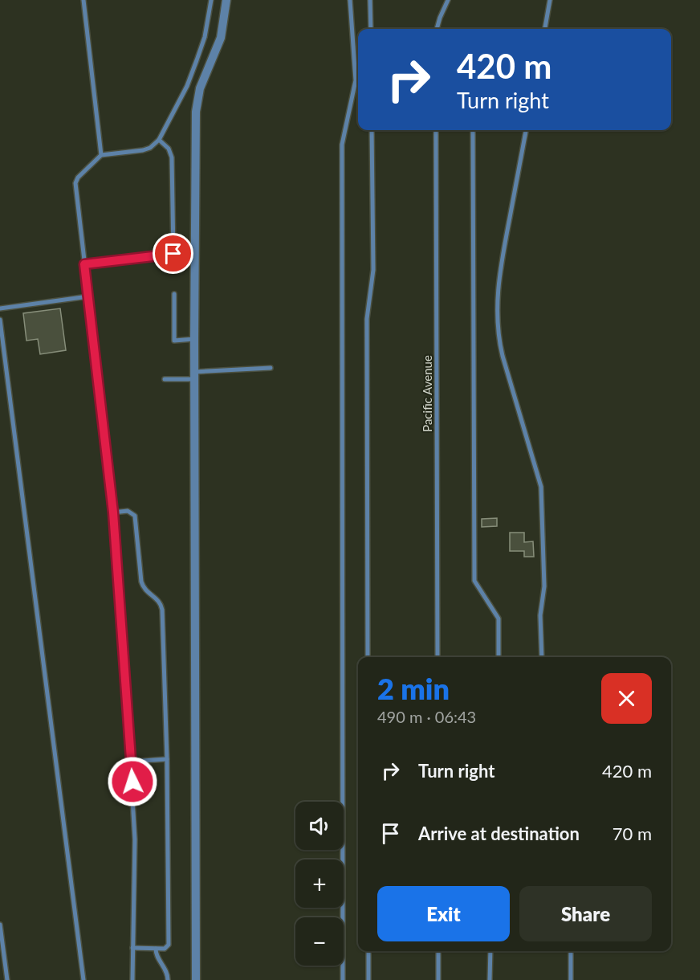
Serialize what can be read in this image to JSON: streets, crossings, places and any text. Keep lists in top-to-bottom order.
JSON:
{
  "streets": {
    "lane": ["Pacific Avenue"]
  },
  "page": {
    "turn": ["420 m", "Turn right"],
    "heading": ["2 min", "490 m · 06:43"],
    "list": [
      {
        "name": "Turn right",
        "value": "420 m"
      },
      {
        "name": "Arrive at destination",
        "value": "70 m"
      }
    ],
    "map_buttons": ["+", "−"],
    "buttons": ["Exit", "Share"]
  }
}
